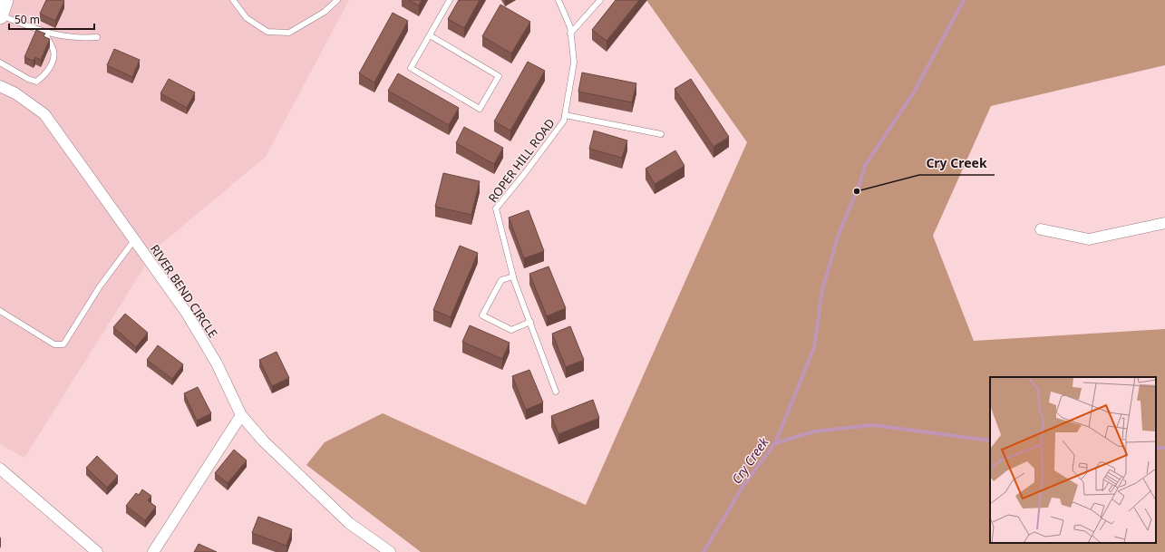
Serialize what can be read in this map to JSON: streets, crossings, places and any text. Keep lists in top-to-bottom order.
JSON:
{
  "streets": {
    "street": ["RIVER BEND CIRCLE"],
    "lane": ["ROPER HILL ROAD"]
  },
  "water": ["Cry Creek"],
  "places": ["Cry Creek"],
  "scale_bar": "50 m"
}
